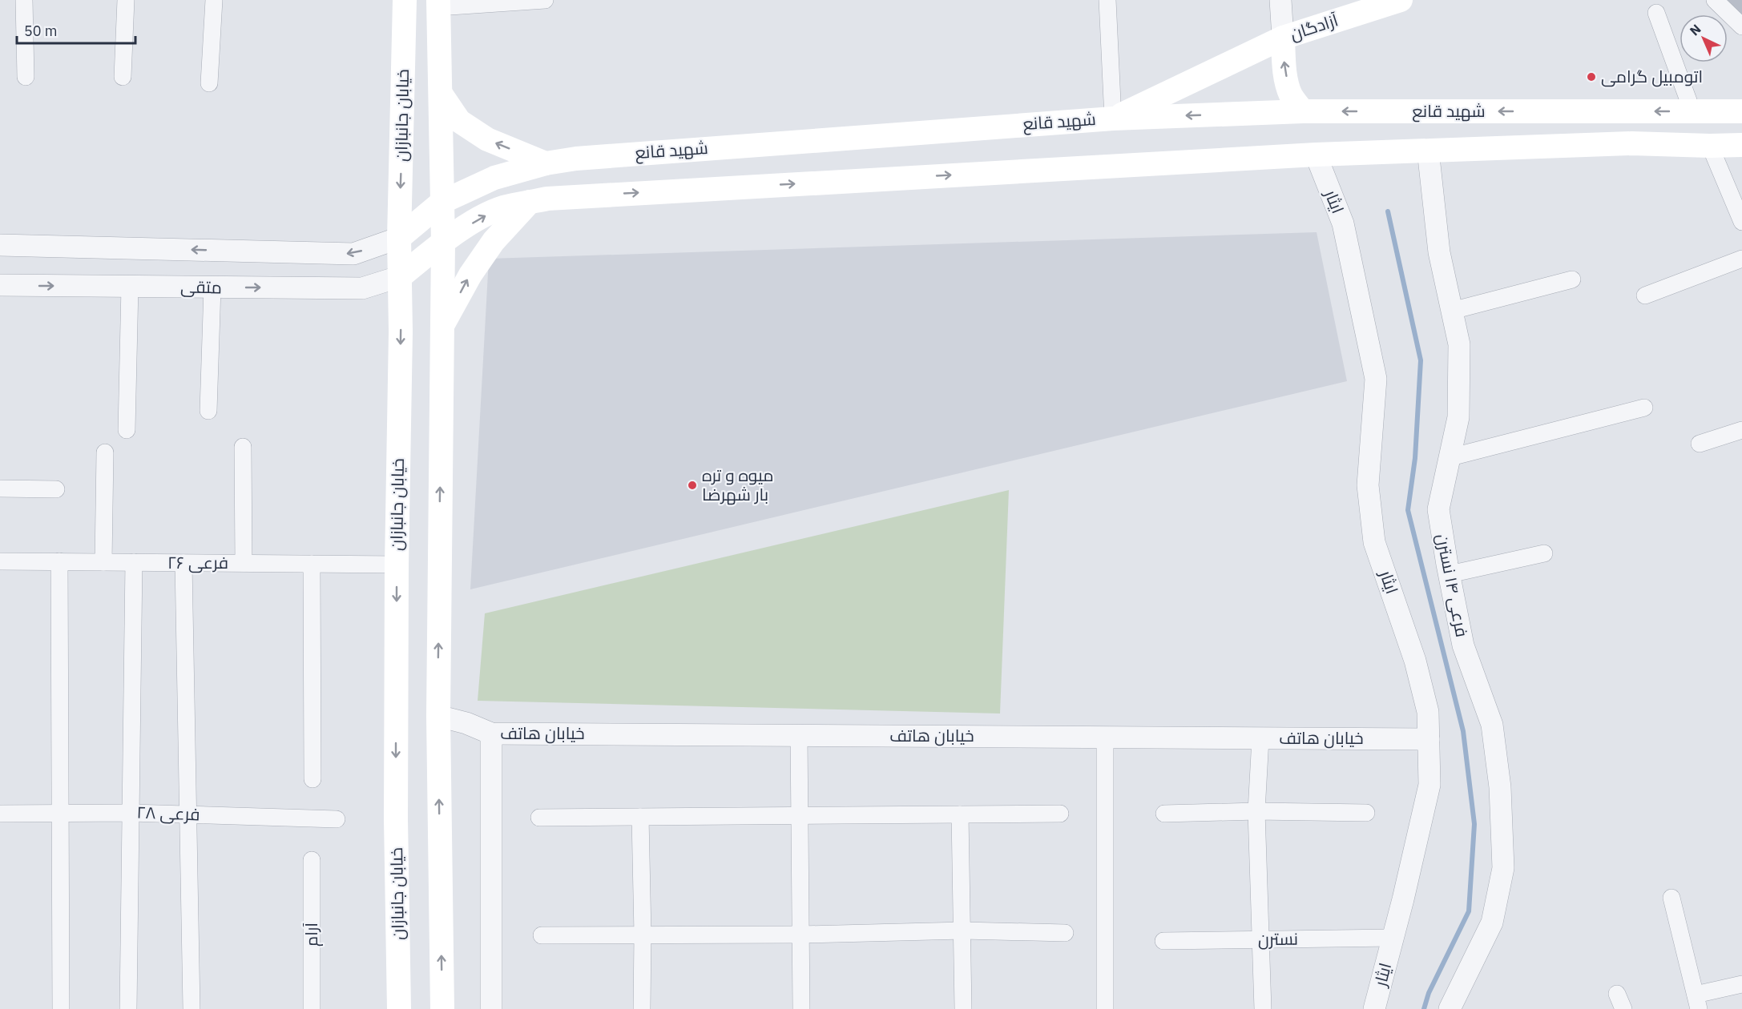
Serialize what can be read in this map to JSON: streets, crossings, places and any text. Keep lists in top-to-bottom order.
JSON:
{
  "streets": {
    "main road": ["آزادگان", "شهید قانع", "خیابان جانبازان"],
    "street": [
      "ایثار",
      "متقی",
      "فرعی ۲۶",
      "فرعی ۱۴ نسترن",
      "خیابان هاتف",
      "فرعی ۲۸",
      "آرام",
      "نسترن"
    ]
  },
  "crossings": [
    ["آزادگان", "شهید قانع"],
    ["شهید قانع", "خیابان جانبازان"],
    ["خیابان جانبازان", "متقی"],
    ["خیابان جانبازان", "فرعی ۲۶"],
    ["ایثار", "خیابان هاتف"],
    ["ایثار", "نسترن"]
  ],
  "places": ["اتومبیل گرامی", "میوه و تره بار شهرضا"],
  "scale_bar": "50 m",
  "north": "top left"
}
